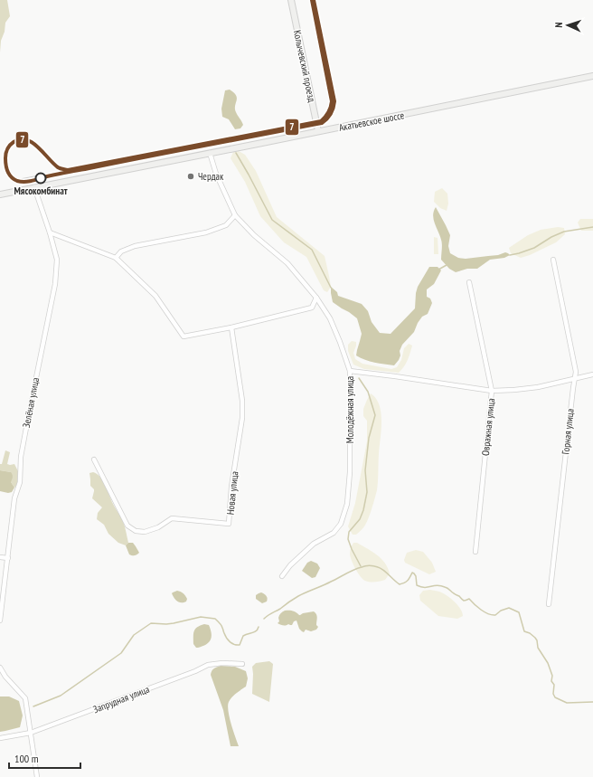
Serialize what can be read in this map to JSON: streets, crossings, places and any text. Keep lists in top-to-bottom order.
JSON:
{
  "streets": {
    "main road": ["Колычевский проезд", "Акатьевское шоссе"],
    "street": [
      "Зелёная улица",
      "Молодёжная улица",
      "Овражная улица",
      "Горная улица",
      "Новая улица",
      "Запрудная улица"
    ]
  },
  "crossings": [
    ["Колычевский проезд", "Акатьевское шоссе"],
    ["Акатьевское шоссе", "Зелёная улица"],
    ["Акатьевское шоссе", "Молодёжная улица"]
  ],
  "places": ["Чердак", "Мясокомбинат"],
  "lines": ["transit line 7"],
  "scale_bar": "100 m",
  "north": "left"
}
